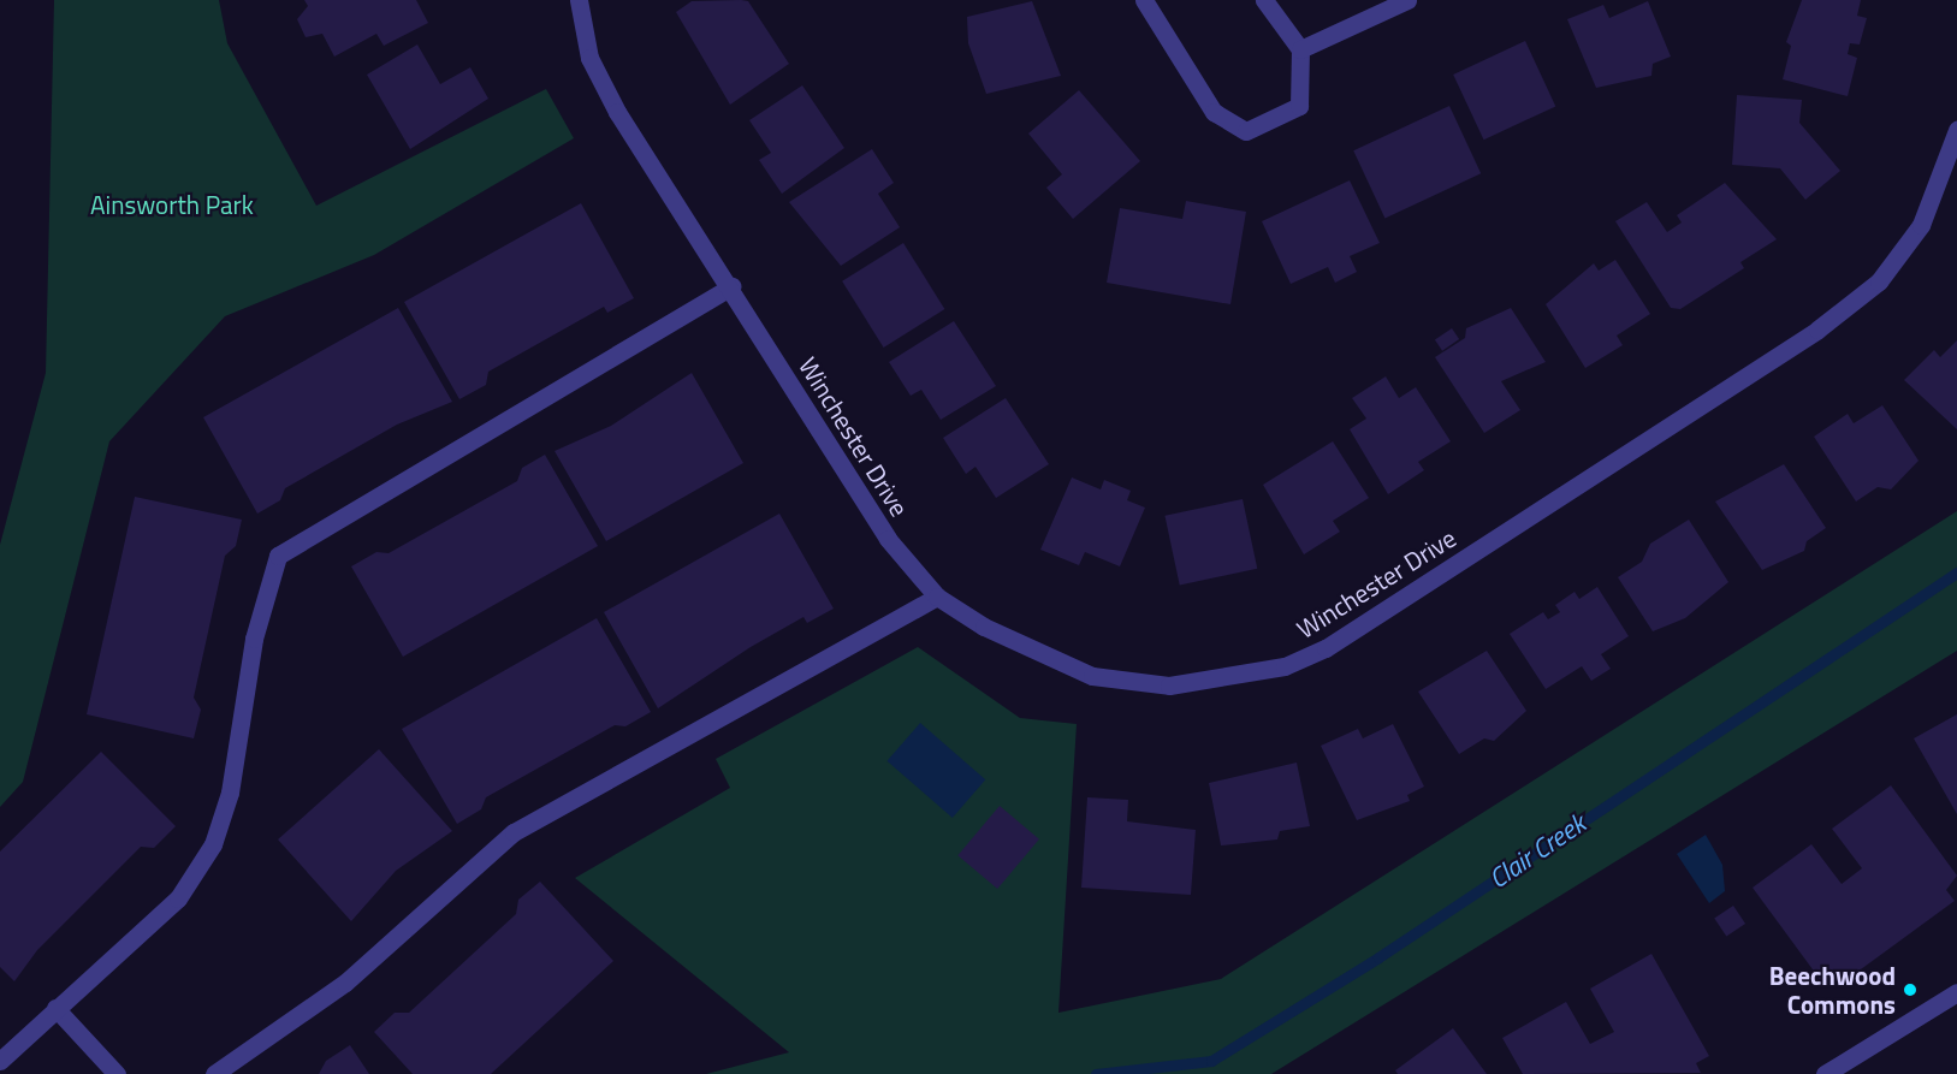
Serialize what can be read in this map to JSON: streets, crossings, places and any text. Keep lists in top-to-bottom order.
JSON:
{
  "streets": {
    "street": ["Winchester Drive"]
  },
  "water": ["Clair Creek"],
  "parks": ["Ainsworth Park"],
  "places": ["Beechwood Commons"]
}
